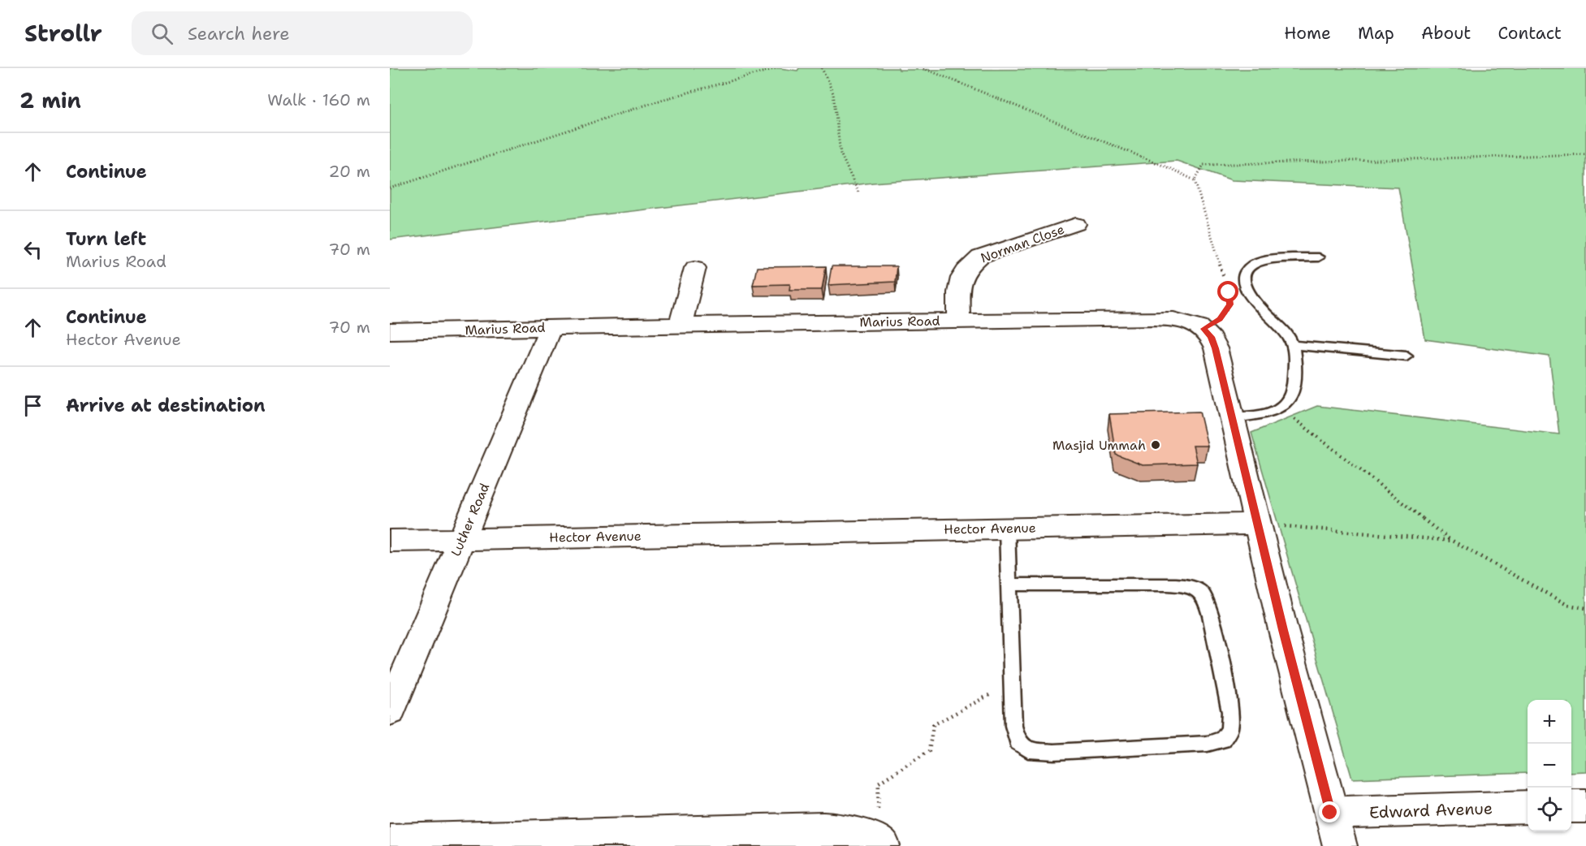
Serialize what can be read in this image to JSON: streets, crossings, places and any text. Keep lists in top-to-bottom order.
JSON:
{
  "streets": {
    "street": [
      "Norman Close",
      "Marius Road",
      "Luther Road",
      "Hector Avenue",
      "Edward Avenue"
    ]
  },
  "crossings": [
    ["Norman Close", "Marius Road"],
    ["Marius Road", "Luther Road"],
    ["Luther Road", "Hector Avenue"]
  ],
  "places": ["Masjid Ummah"],
  "page": {
    "header": "Strollr",
    "search": "Search here",
    "nav": [
      "Home",
      "Map",
      "About",
      "Contact"
    ],
    "heading": ["2 min", "Walk · 160 m"],
    "list": [
      ["Continue", "20 m"],
      ["Turn left", "Marius Road", "70 m"],
      ["Continue", "Hector Avenue", "70 m"],
      "Arrive at destination"
    ],
    "map_buttons": ["+", "−"]
  }
}
